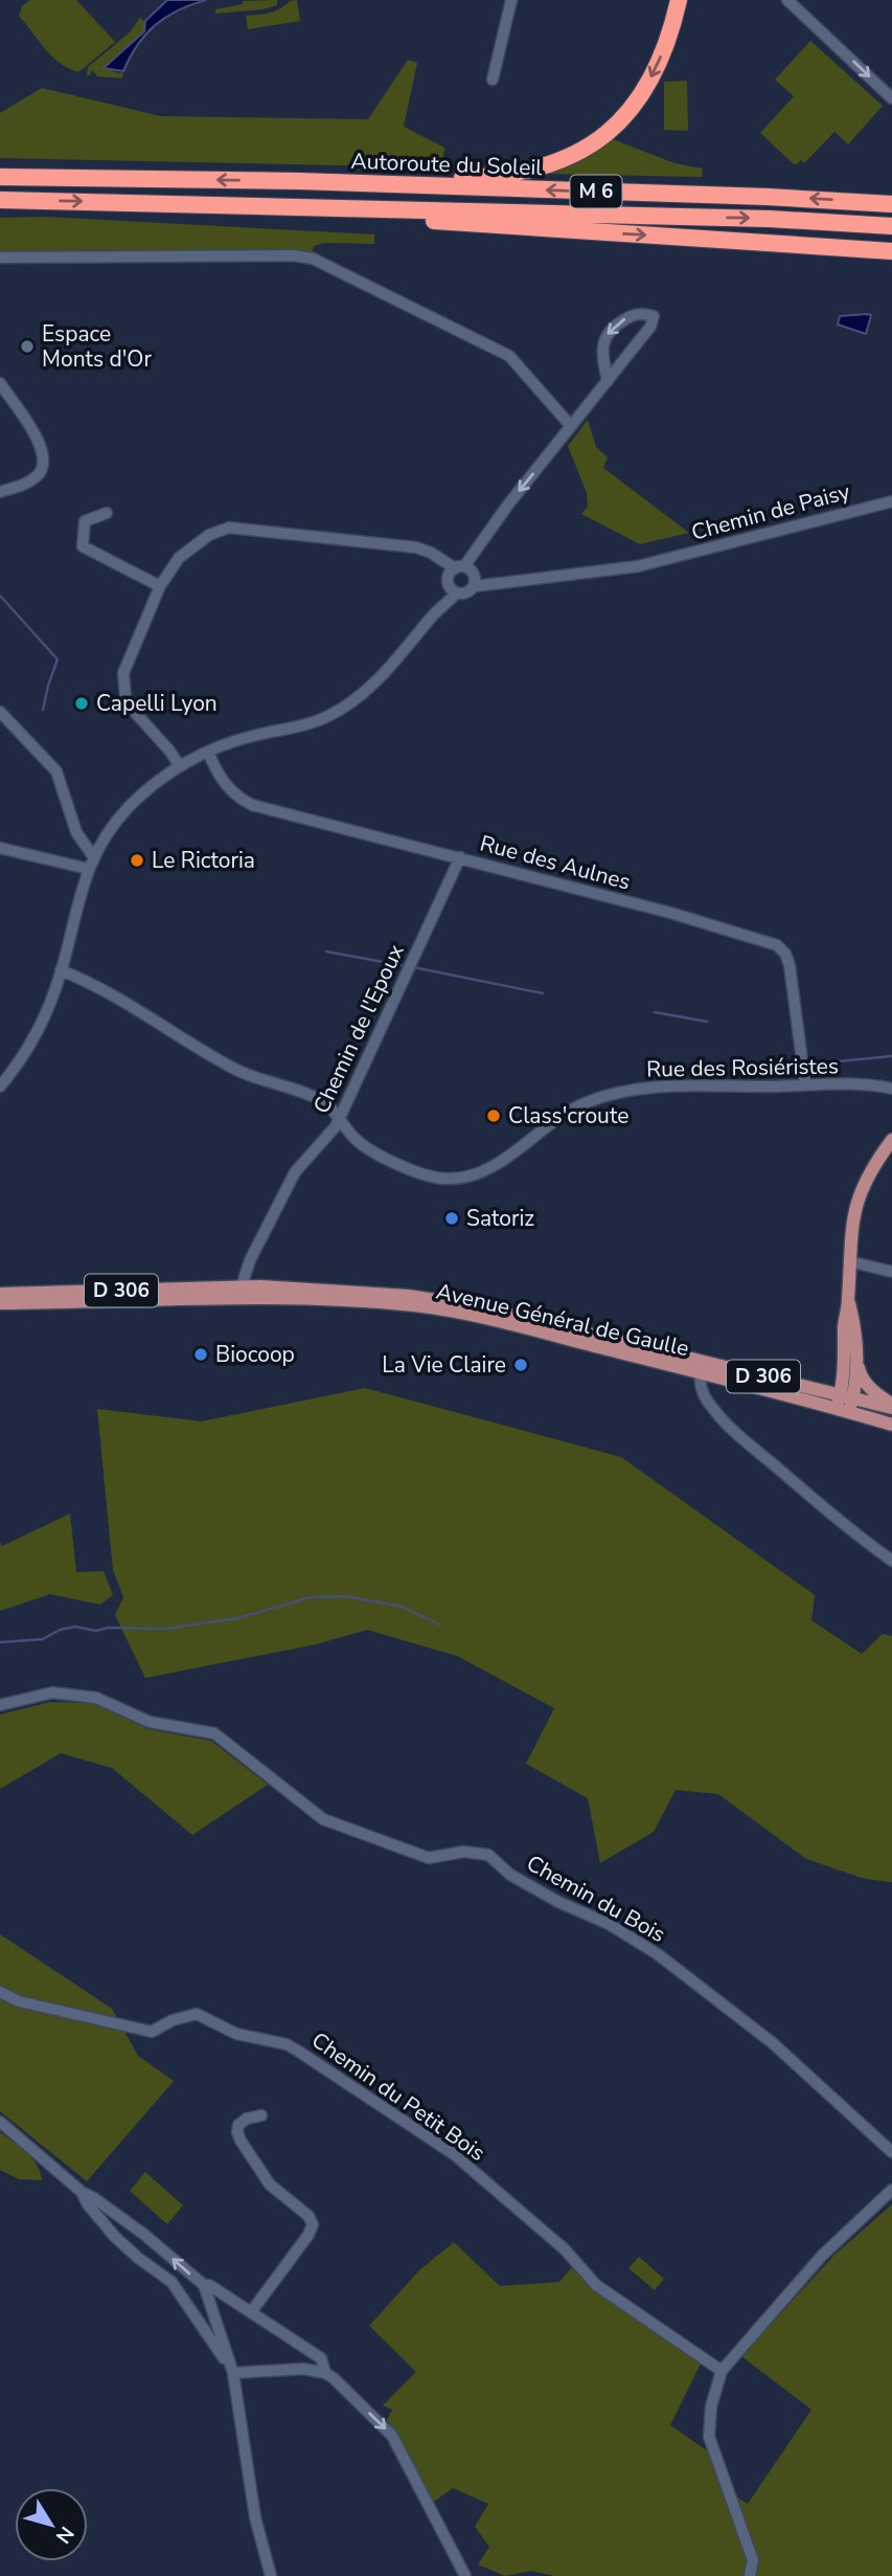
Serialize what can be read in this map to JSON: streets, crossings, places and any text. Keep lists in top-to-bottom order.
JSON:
{
  "streets": {
    "highway": ["Autoroute du Soleil", "M 6"],
    "main road": ["D 306", "Avenue Général de Gaulle"],
    "street": [
      "Chemin de Paisy",
      "Rue des Aulnes",
      "Chemin de l'Epoux",
      "Rue des Rosiéristes",
      "Chemin du Bois",
      "Chemin du Petit Bois"
    ]
  },
  "crossings": [
    ["Rue des Aulnes", "Chemin de l'Epoux"],
    ["Rue des Aulnes", "Rue des Rosiéristes"],
    ["Chemin de l'Epoux", "Rue des Rosiéristes"],
    ["Chemin de l'Epoux", "Avenue Général de Gaulle"],
    ["D 306", "Avenue Général de Gaulle"]
  ],
  "places": [
    "Espace Monts d'Or",
    "Capelli Lyon",
    "Le Rictoria",
    "Class'croute",
    "Satoriz",
    "Biocoop",
    "La Vie Claire"
  ],
  "north": "bottom right"
}
